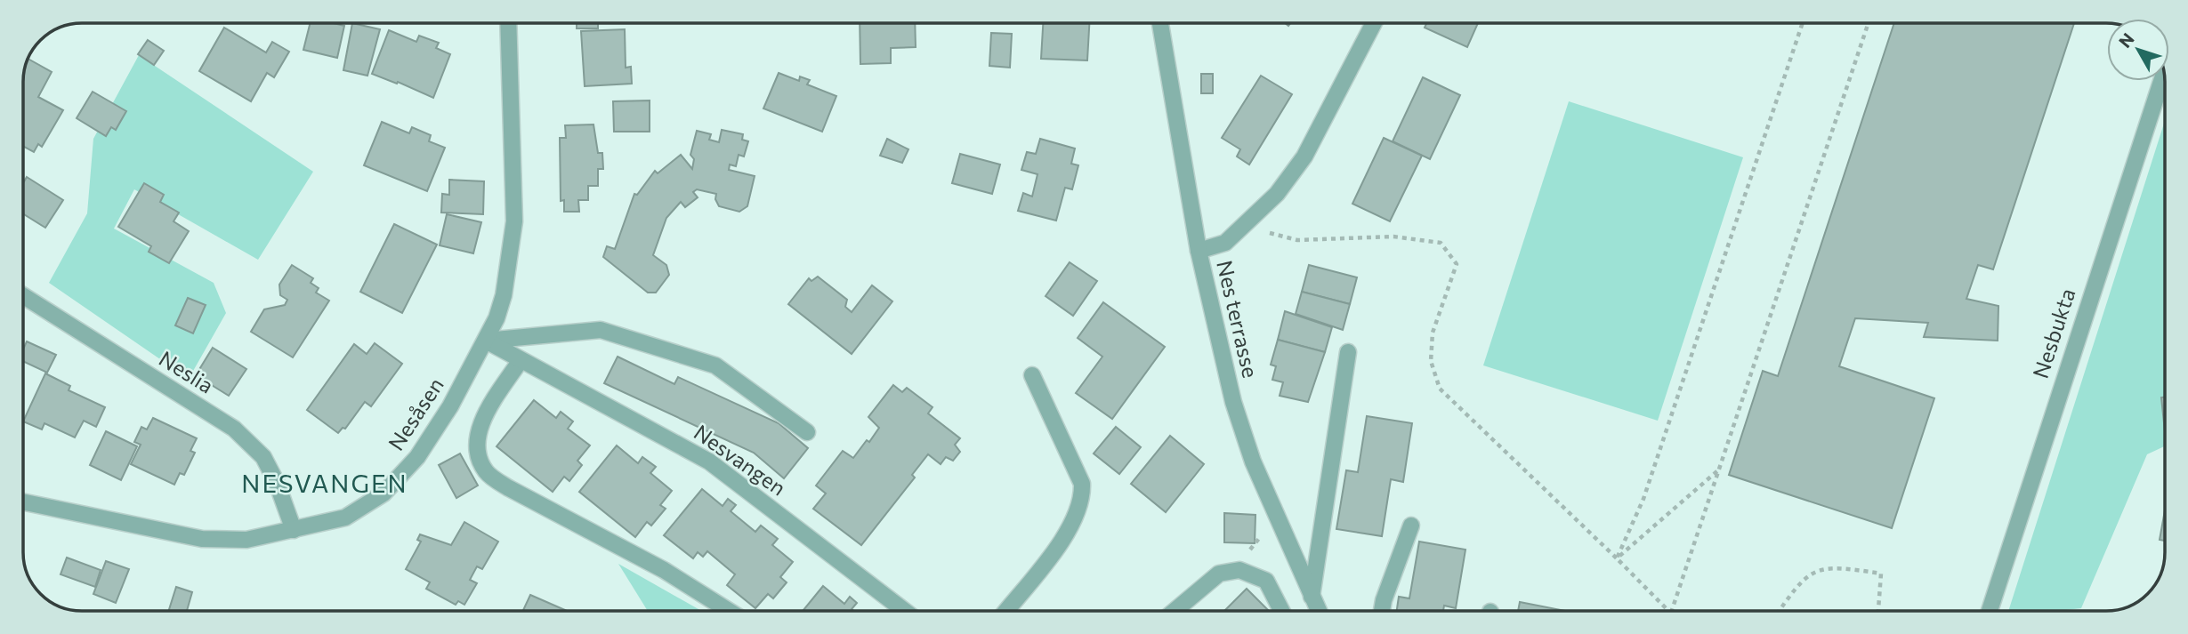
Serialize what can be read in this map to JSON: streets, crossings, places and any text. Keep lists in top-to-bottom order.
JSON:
{
  "streets": {
    "street": [
      "Nes terrasse",
      "Nesbukta",
      "Neslia",
      "Nesåsen",
      "Nesvangen"
    ]
  },
  "crossings": [
    ["Neslia", "Nesåsen"],
    ["Nesåsen", "Nesvangen"]
  ],
  "districts": ["NESVANGEN"],
  "north": "top left"
}
